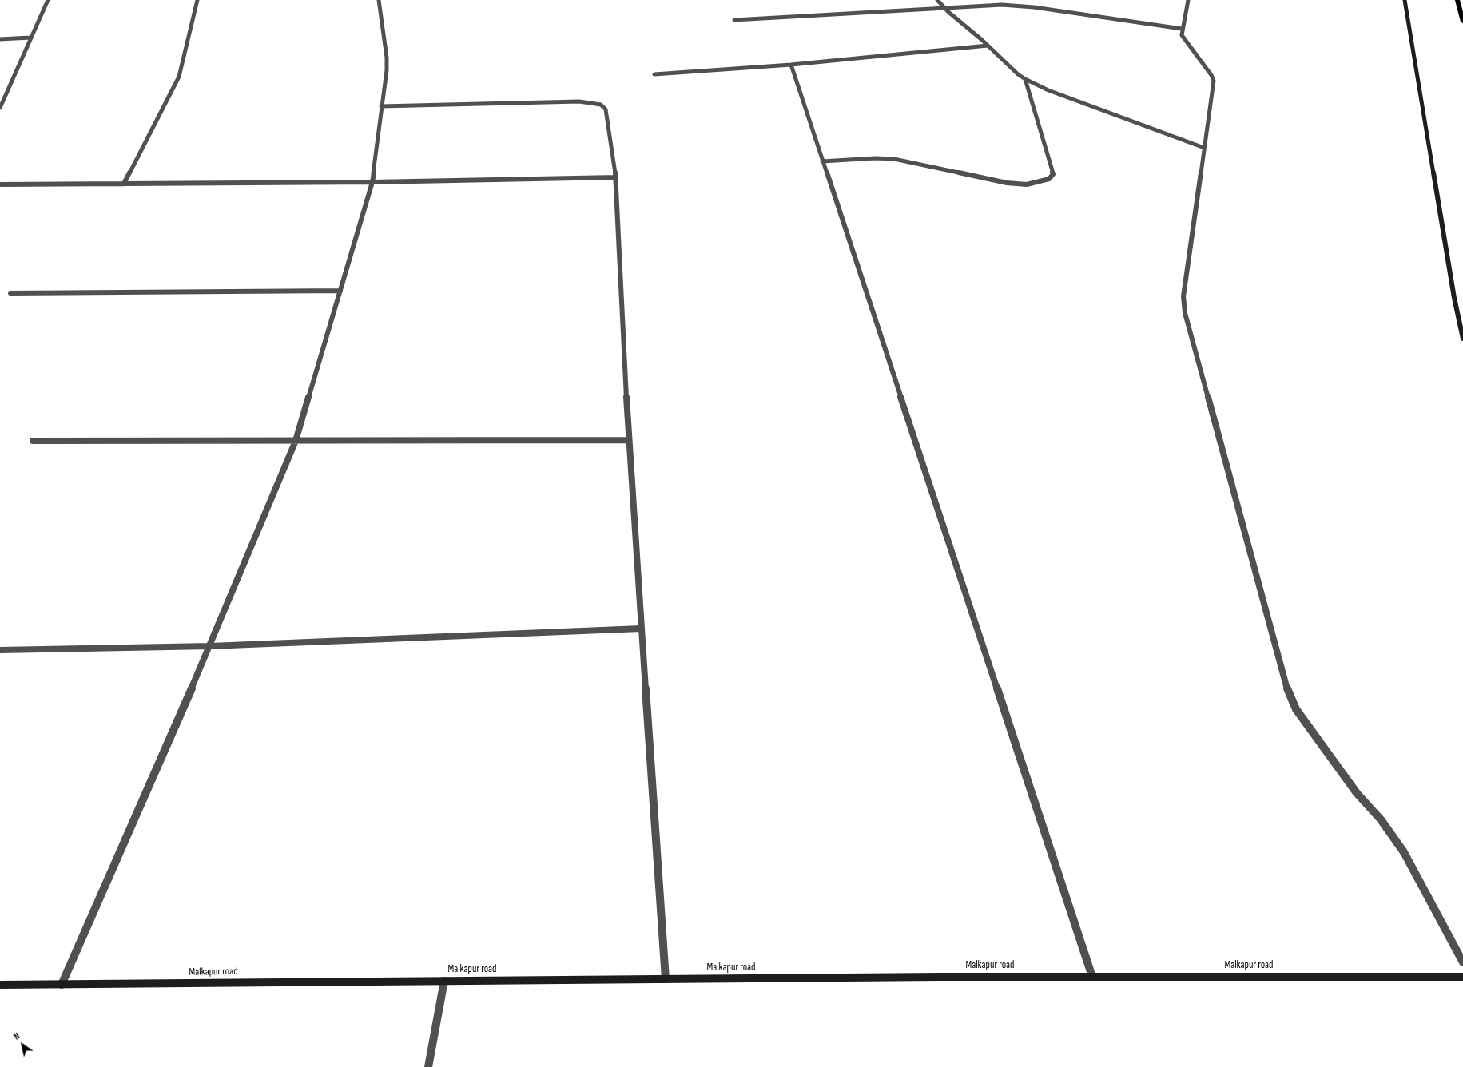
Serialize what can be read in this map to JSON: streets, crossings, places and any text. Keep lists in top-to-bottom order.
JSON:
{
  "streets": {
    "street": ["Malkapur road"]
  },
  "north": "top left"
}
